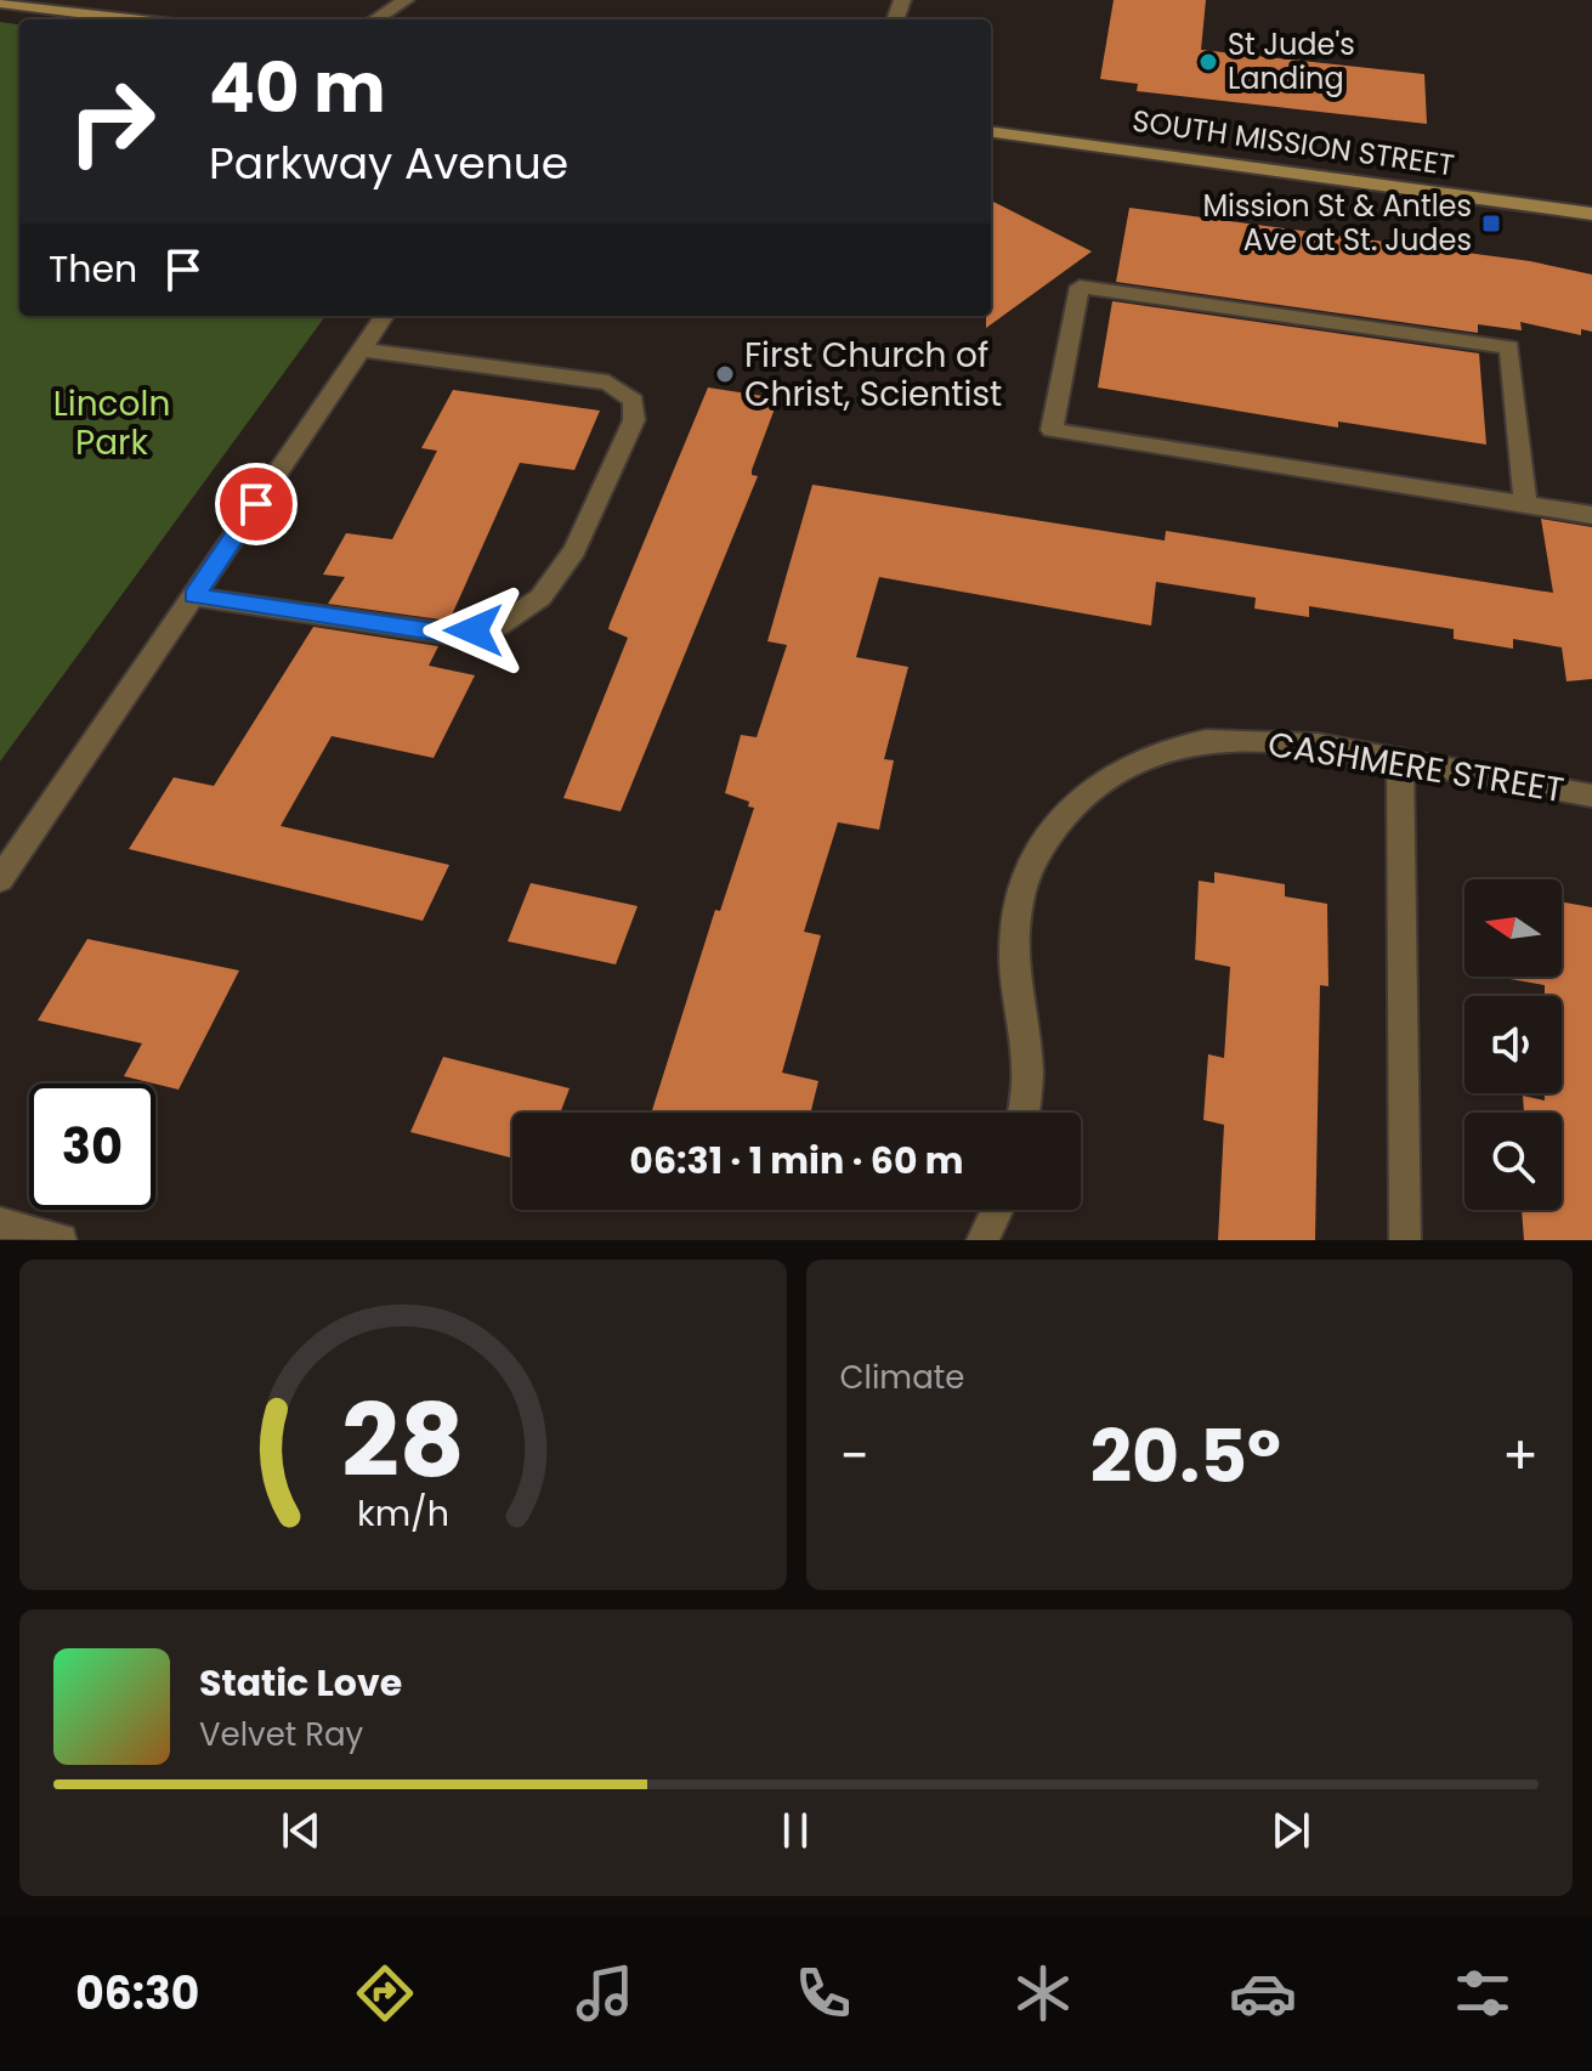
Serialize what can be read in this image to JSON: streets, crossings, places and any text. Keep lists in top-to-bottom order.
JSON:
{
  "streets": {
    "main road": ["SOUTH MISSION STREET"],
    "street": ["CASHMERE STREET"]
  },
  "parks": ["Lincoln Park"],
  "places": {
    "other": ["St Jude's Landing", "First Church of Christ, Scientist"],
    "transit": ["Mission St & Antles Ave at St. Judes"]
  },
  "north": "left",
  "page": {
    "turn": ["40 m", "Parkway Avenue"],
    "then": "Then",
    "limit": "30",
    "trip": "06:31 · 1 min · 60 m",
    "tile": "Climate",
    "heat": ["−", "20.5°", "+"],
    "song": ["Static Love", "Velvet Ray"],
    "tabs": "06:30",
    "gauge": ["28", "km/h"]
  }
}
